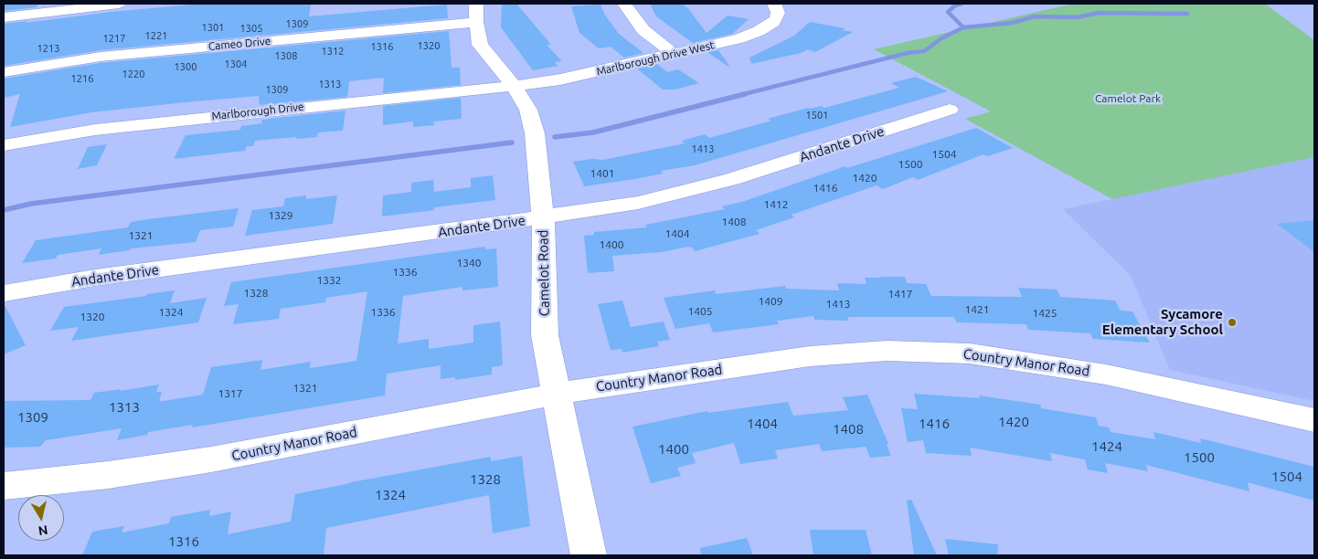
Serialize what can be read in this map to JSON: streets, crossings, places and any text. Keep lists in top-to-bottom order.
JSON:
{
  "streets": {
    "street": [
      "Cameo Drive",
      "Marlborough Drive West",
      "Marlborough Drive",
      "Andante Drive",
      "Camelot Road",
      "Country Manor Road"
    ]
  },
  "crossings": [
    ["Cameo Drive", "Camelot Road"],
    ["Marlborough Drive West", "Marlborough Drive"],
    ["Marlborough Drive West", "Camelot Road"],
    ["Marlborough Drive", "Camelot Road"],
    ["Andante Drive", "Camelot Road"],
    ["Camelot Road", "Country Manor Road"]
  ],
  "parks": ["Camelot Park"],
  "places": ["Sycamore Elementary School"],
  "house_numbers": [
    "1309",
    "1301",
    "1305",
    "1221",
    "1217",
    "1320",
    "1316",
    "1213",
    "1312",
    "1308",
    "1304",
    "1300",
    "1220",
    "1216",
    "1313",
    "1309",
    "1501",
    "1413",
    "1504",
    "1500",
    "1401",
    "1420",
    "1416",
    "1412",
    "1329",
    "1408",
    "1404",
    "1321",
    "1400",
    "1340",
    "1336",
    "1332",
    "1328",
    "1417",
    "1409",
    "1413",
    "1421",
    "1405",
    "1324",
    "1336",
    "1425",
    "1320",
    "1321",
    "1317",
    "1313",
    "1309",
    "1420",
    "1404",
    "1416",
    "1408",
    "1424",
    "1400",
    "1500",
    "1504",
    "1328",
    "1324",
    "1316"
  ],
  "north": "bottom"
}
